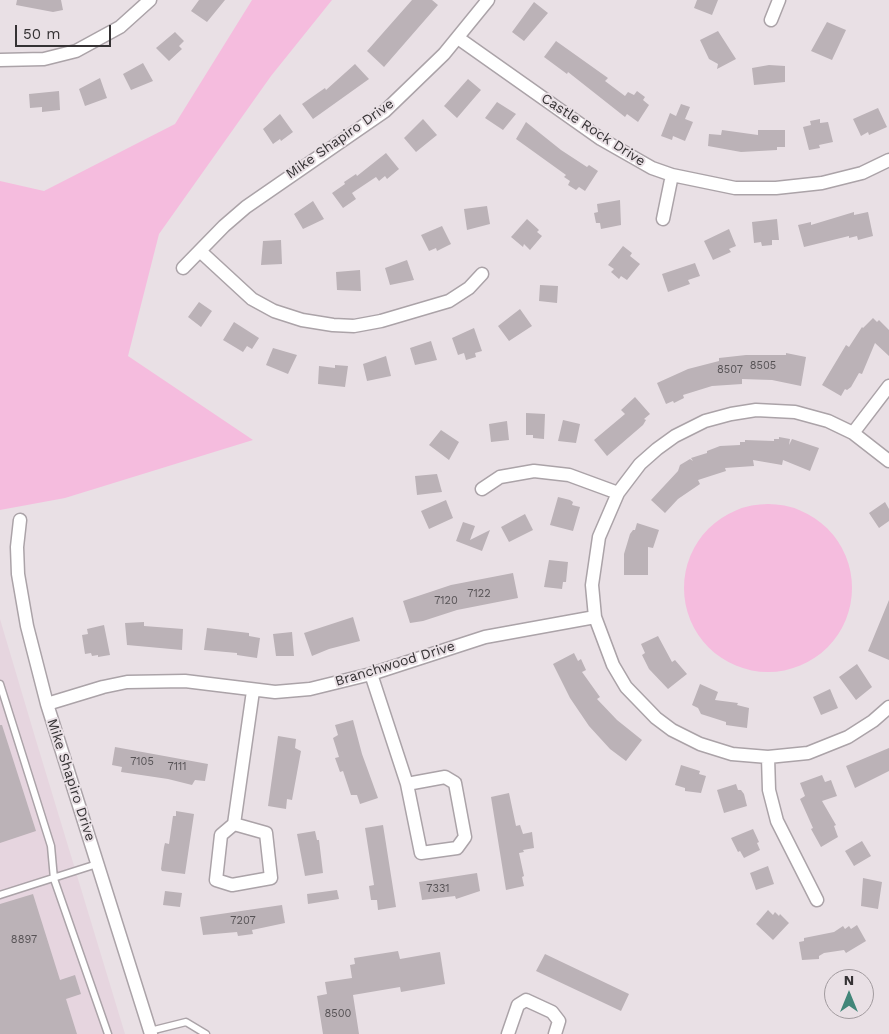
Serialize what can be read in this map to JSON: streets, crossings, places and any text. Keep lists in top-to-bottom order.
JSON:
{
  "streets": {
    "street": ["Castle Rock Drive", "Mike Shapiro Drive", "Branchwood Drive"]
  },
  "crossings": [
    ["Castle Rock Drive", "Mike Shapiro Drive"],
    ["Mike Shapiro Drive", "Branchwood Drive"]
  ],
  "house_numbers": [
    "8505",
    "8507",
    "7122",
    "7120",
    "7105",
    "7111",
    "7331",
    "7207",
    "8897",
    "8500"
  ],
  "scale_bar": "50 m",
  "north": "top"
}
